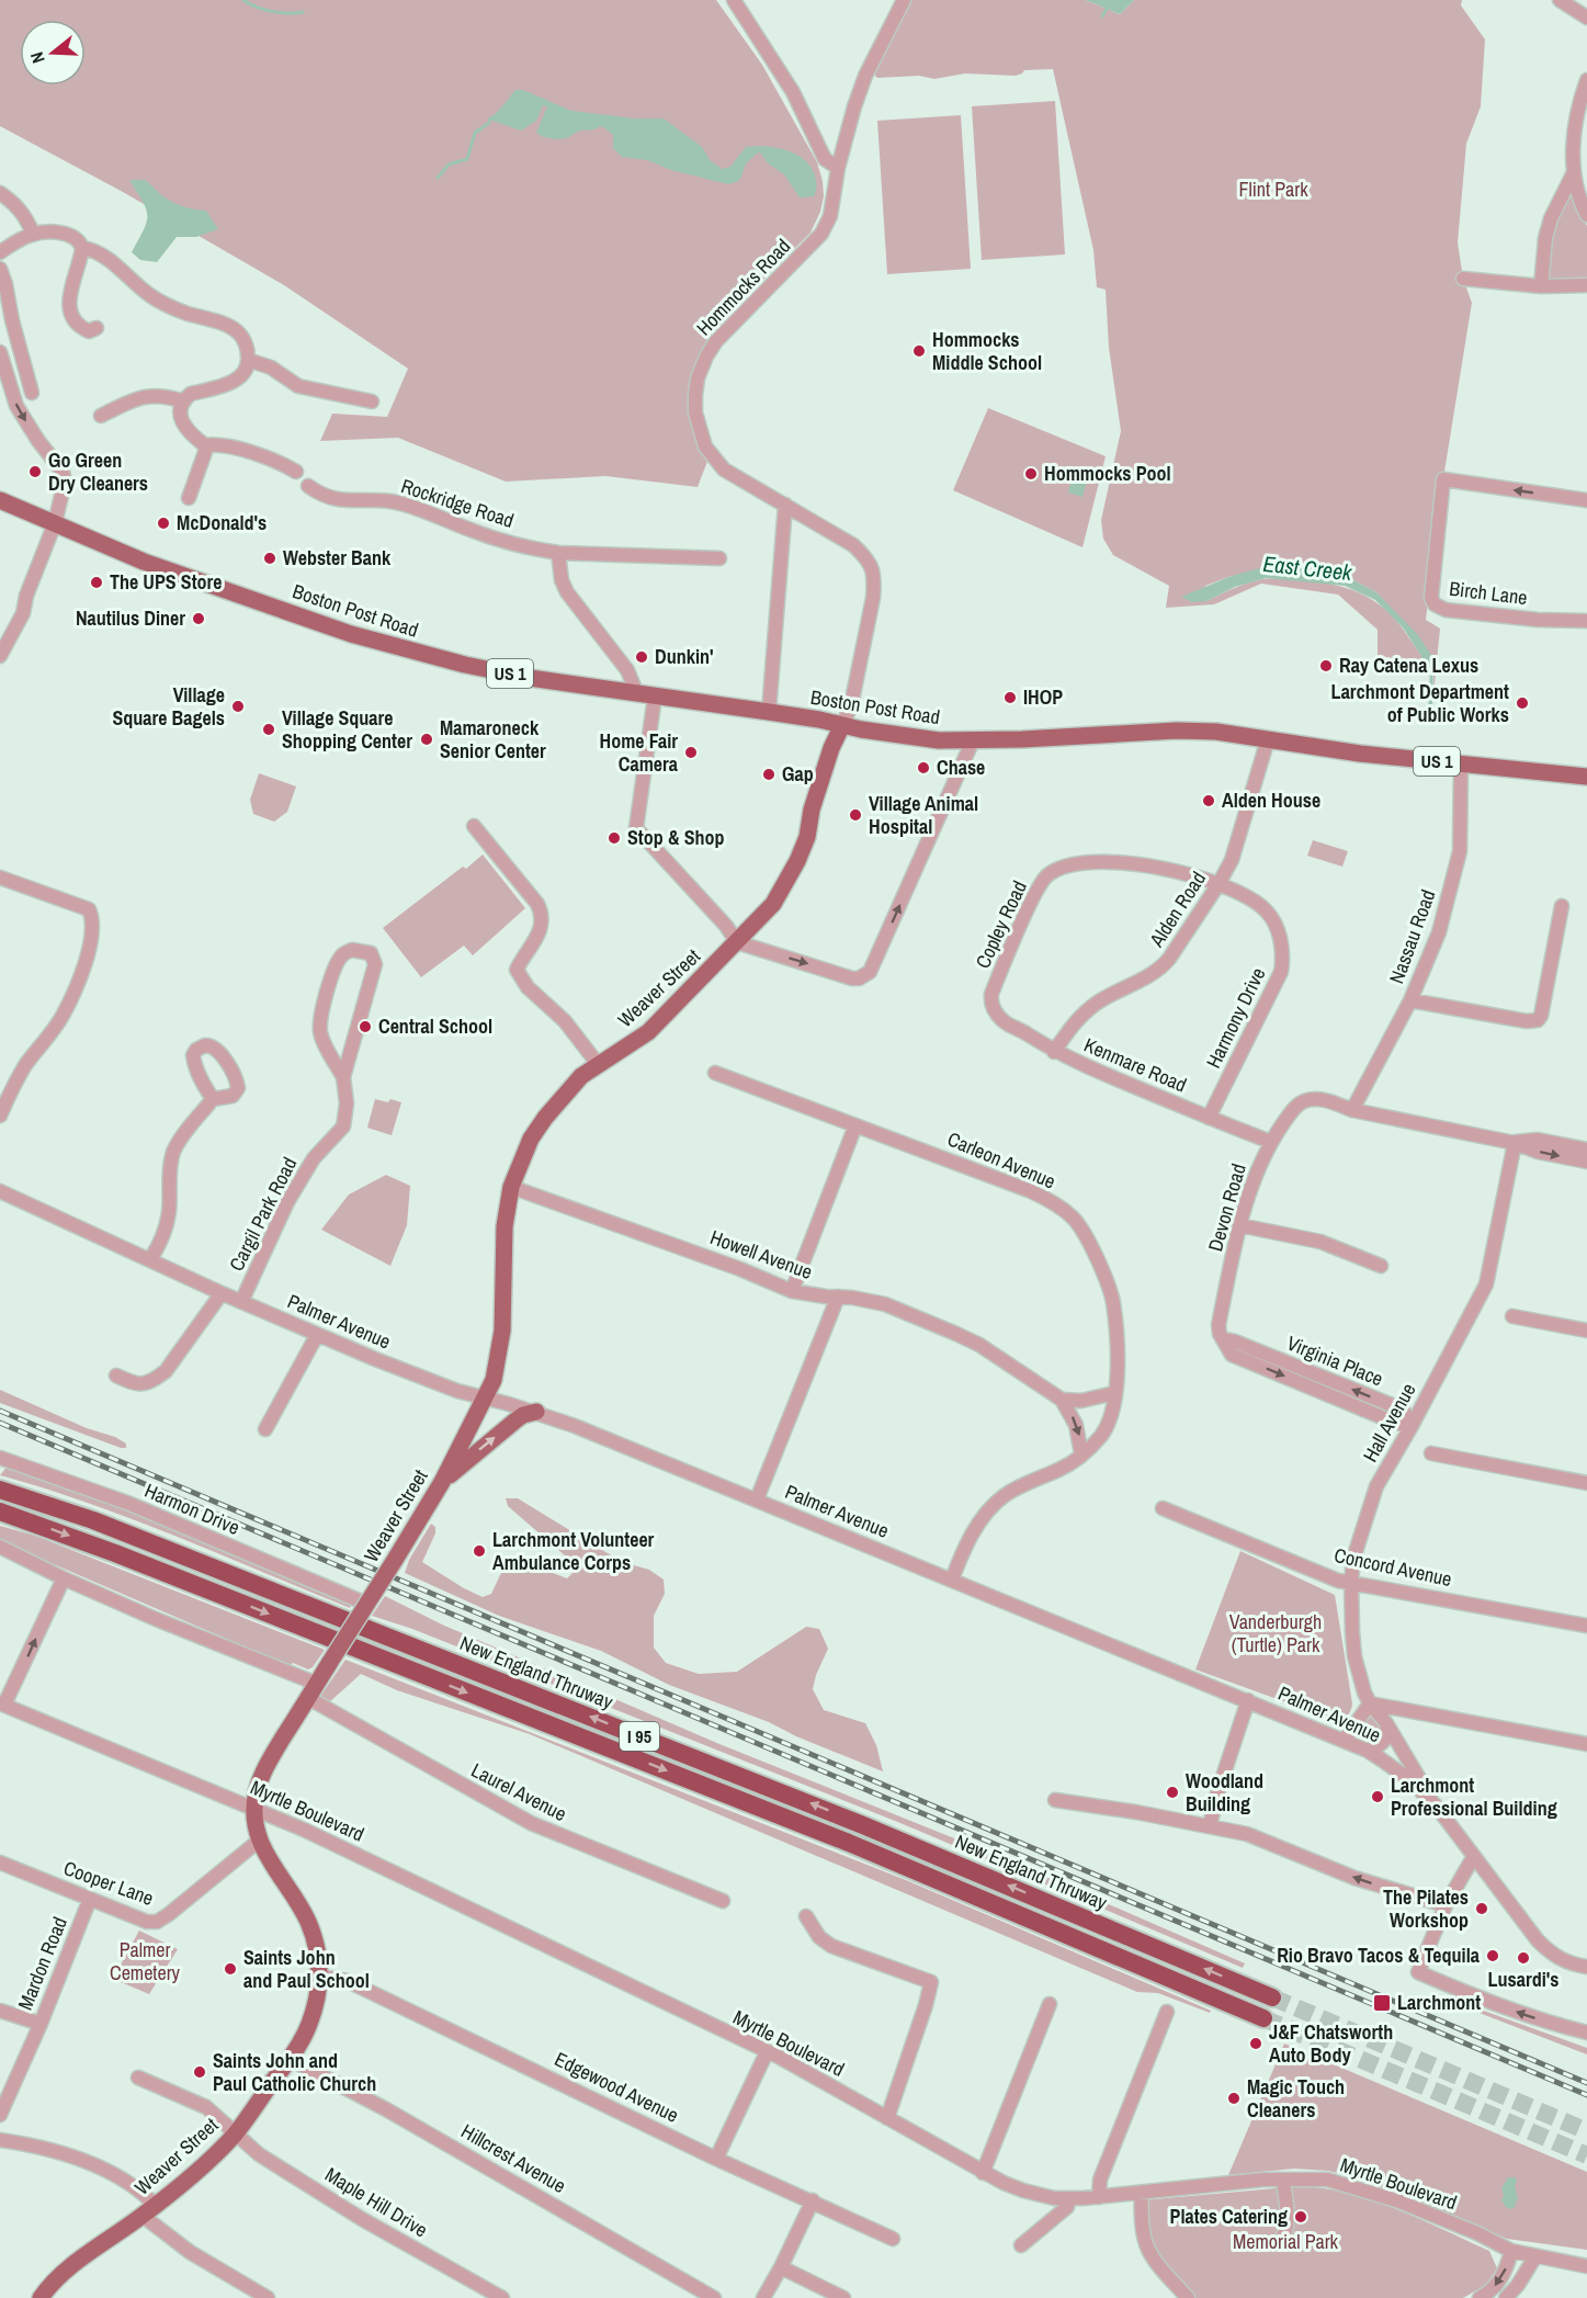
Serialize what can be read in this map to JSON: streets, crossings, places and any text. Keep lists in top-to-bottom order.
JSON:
{
  "streets": {
    "highway": ["New England Thruway", "I 95"],
    "main road": ["Boston Post Road", "US 1", "Weaver Street"],
    "street": [
      "Hommocks Road",
      "Rockridge Road",
      "Birch Lane",
      "Alden Road",
      "Copley Road",
      "Nassau Road",
      "Harmony Drive",
      "Kenmare Road",
      "Carleon Avenue",
      "Devon Road",
      "Cargil Park Road",
      "Howell Avenue",
      "Palmer Avenue",
      "Virginia Place",
      "Hall Avenue",
      "Harmon Drive",
      "Concord Avenue",
      "Laurel Avenue",
      "Myrtle Boulevard",
      "Cooper Lane",
      "Mardon Road",
      "Edgewood Avenue",
      "Hillcrest Avenue",
      "Maple Hill Drive"
    ]
  },
  "crossings": [
    ["Hommocks Road", "Boston Post Road"],
    ["Hommocks Road", "Weaver Street"],
    ["Boston Post Road", "US 1"],
    ["Boston Post Road", "Alden Road"],
    ["Boston Post Road", "Nassau Road"],
    ["Boston Post Road", "Weaver Street"],
    ["Alden Road", "Copley Road"],
    ["Alden Road", "Harmony Drive"],
    ["Alden Road", "Kenmare Road"],
    ["Copley Road", "Harmony Drive"],
    ["Copley Road", "Kenmare Road"],
    ["Nassau Road", "Devon Road"],
    ["Weaver Street", "Howell Avenue"],
    ["Weaver Street", "Palmer Avenue"],
    ["Weaver Street", "Harmon Drive"],
    ["Weaver Street", "Laurel Avenue"],
    ["Weaver Street", "Myrtle Boulevard"],
    ["Weaver Street", "Cooper Lane"],
    ["Weaver Street", "Edgewood Avenue"],
    ["Weaver Street", "Hillcrest Avenue"],
    ["Weaver Street", "Maple Hill Drive"],
    ["Harmony Drive", "Kenmare Road"],
    ["Kenmare Road", "Devon Road"],
    ["Carleon Avenue", "Howell Avenue"],
    ["Carleon Avenue", "Palmer Avenue"],
    ["Devon Road", "Virginia Place"],
    ["Cargil Park Road", "Palmer Avenue"],
    ["Palmer Avenue", "Hall Avenue"],
    ["Virginia Place", "Hall Avenue"],
    ["Hall Avenue", "Concord Avenue"],
    ["Cooper Lane", "Mardon Road"]
  ],
  "water": ["East Creek"],
  "parks": [
    "Flint Park",
    "Vanderburgh (Turtle) Park",
    "Palmer Cemetery",
    "Memorial Park"
  ],
  "places": {
    "other": [
      "Hommocks Middle School",
      "Go Green Dry Cleaners",
      "Hommocks Pool",
      "McDonald's",
      "Webster Bank",
      "The UPS Store",
      "Nautilus Diner",
      "Dunkin'",
      "Ray Catena Lexus",
      "IHOP",
      "Larchmont Department of Public Works",
      "Village Square Bagels",
      "Village Square Shopping Center",
      "Mamaroneck Senior Center",
      "Home Fair Camera",
      "Chase",
      "Gap",
      "Alden House",
      "Village Animal Hospital",
      "Stop & Shop",
      "Central School",
      "Larchmont Volunteer Ambulance Corps",
      "Woodland Building",
      "Larchmont Professional Building",
      "The Pilates Workshop",
      "Rio Bravo Tacos & Tequila",
      "Lusardi's",
      "Saints John and Paul School",
      "J&F Chatsworth Auto Body",
      "Saints John and Paul Catholic Church",
      "Magic Touch Cleaners",
      "Plates Catering"
    ],
    "transit": ["Larchmont"]
  },
  "north": "left"
}
